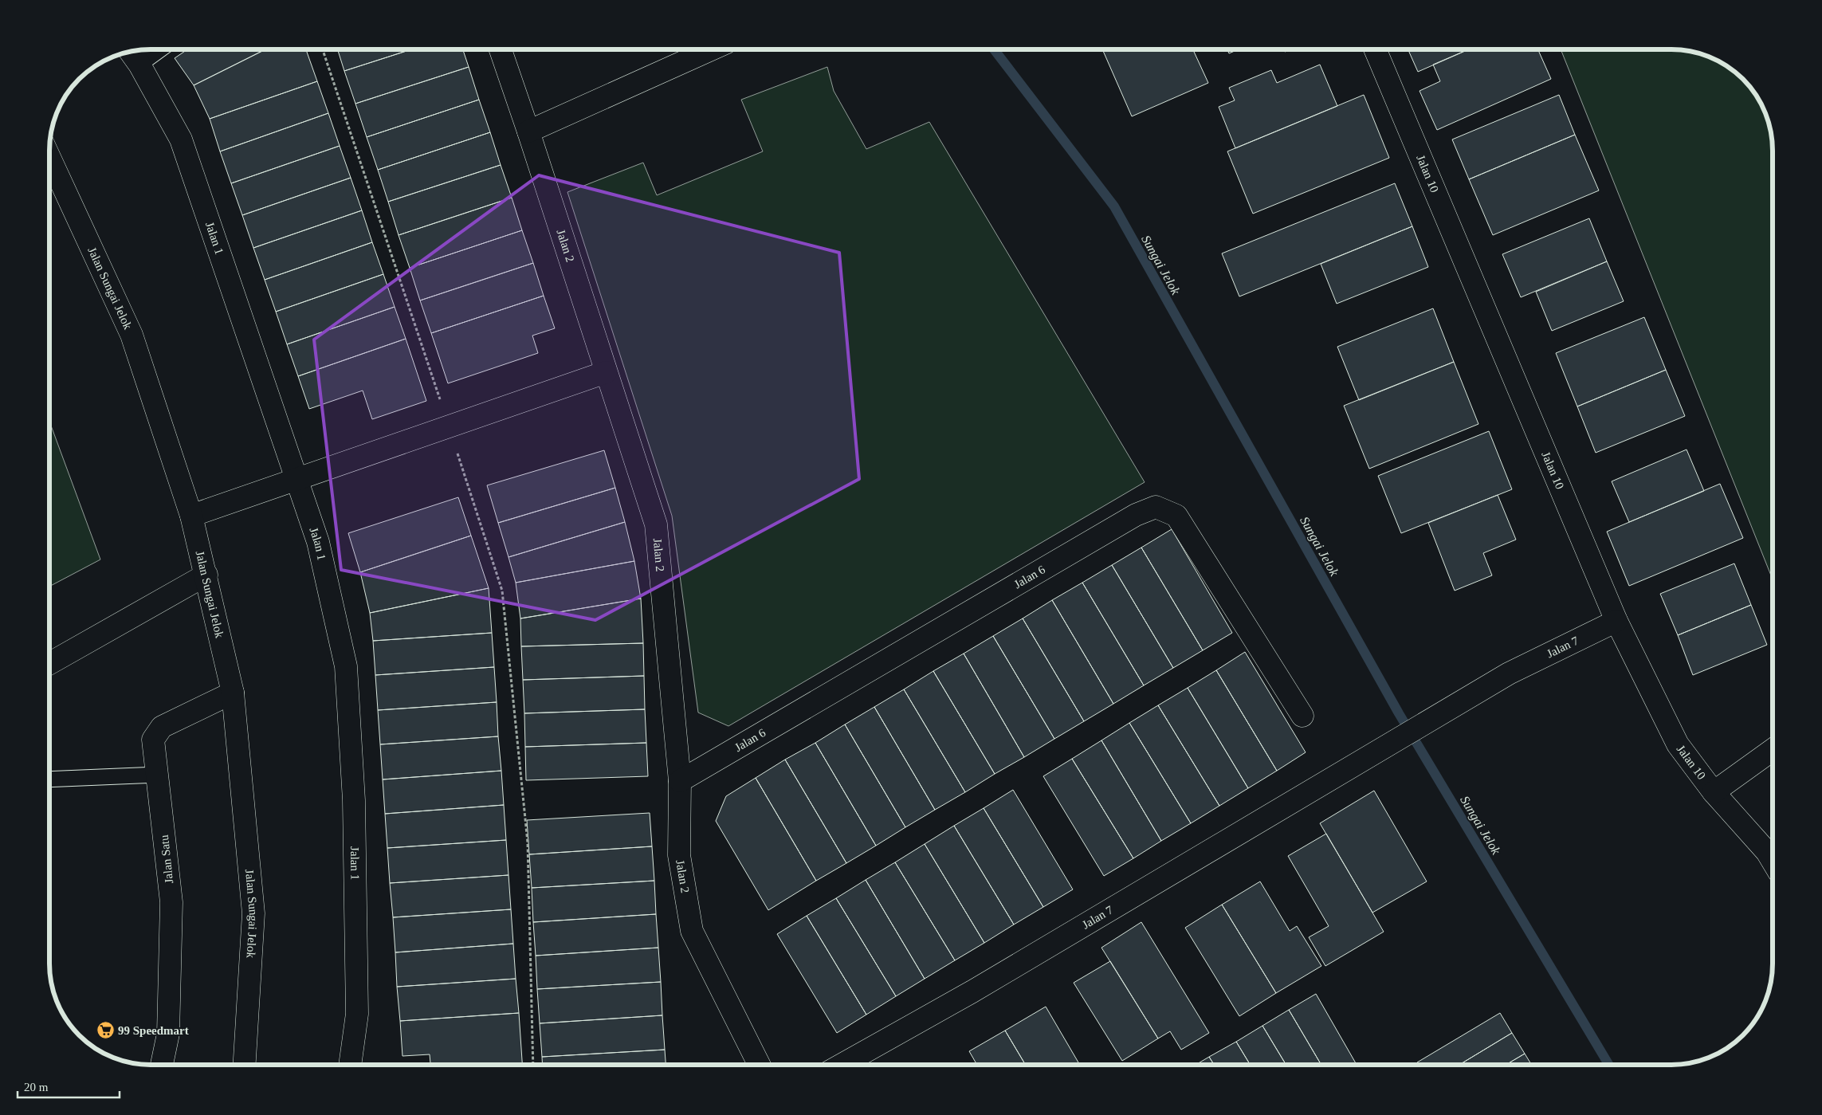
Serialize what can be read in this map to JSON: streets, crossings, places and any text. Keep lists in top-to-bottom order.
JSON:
{
  "streets": {
    "street": [
      "Jalan 10",
      "Jalan 1",
      "Jalan 2",
      "Jalan Sungai Jelok",
      "Jalan 6",
      "Jalan 7",
      "Jalan Satu"
    ]
  },
  "crossings": [
    ["Jalan 10", "Jalan 7"],
    ["Jalan 2", "Jalan 6"],
    ["Jalan Sungai Jelok", "Jalan Satu"]
  ],
  "water": ["Sungai Jelok"],
  "places": {
    "supermarket": ["99 Speedmart"]
  },
  "scale_bar": "20 m"
}
